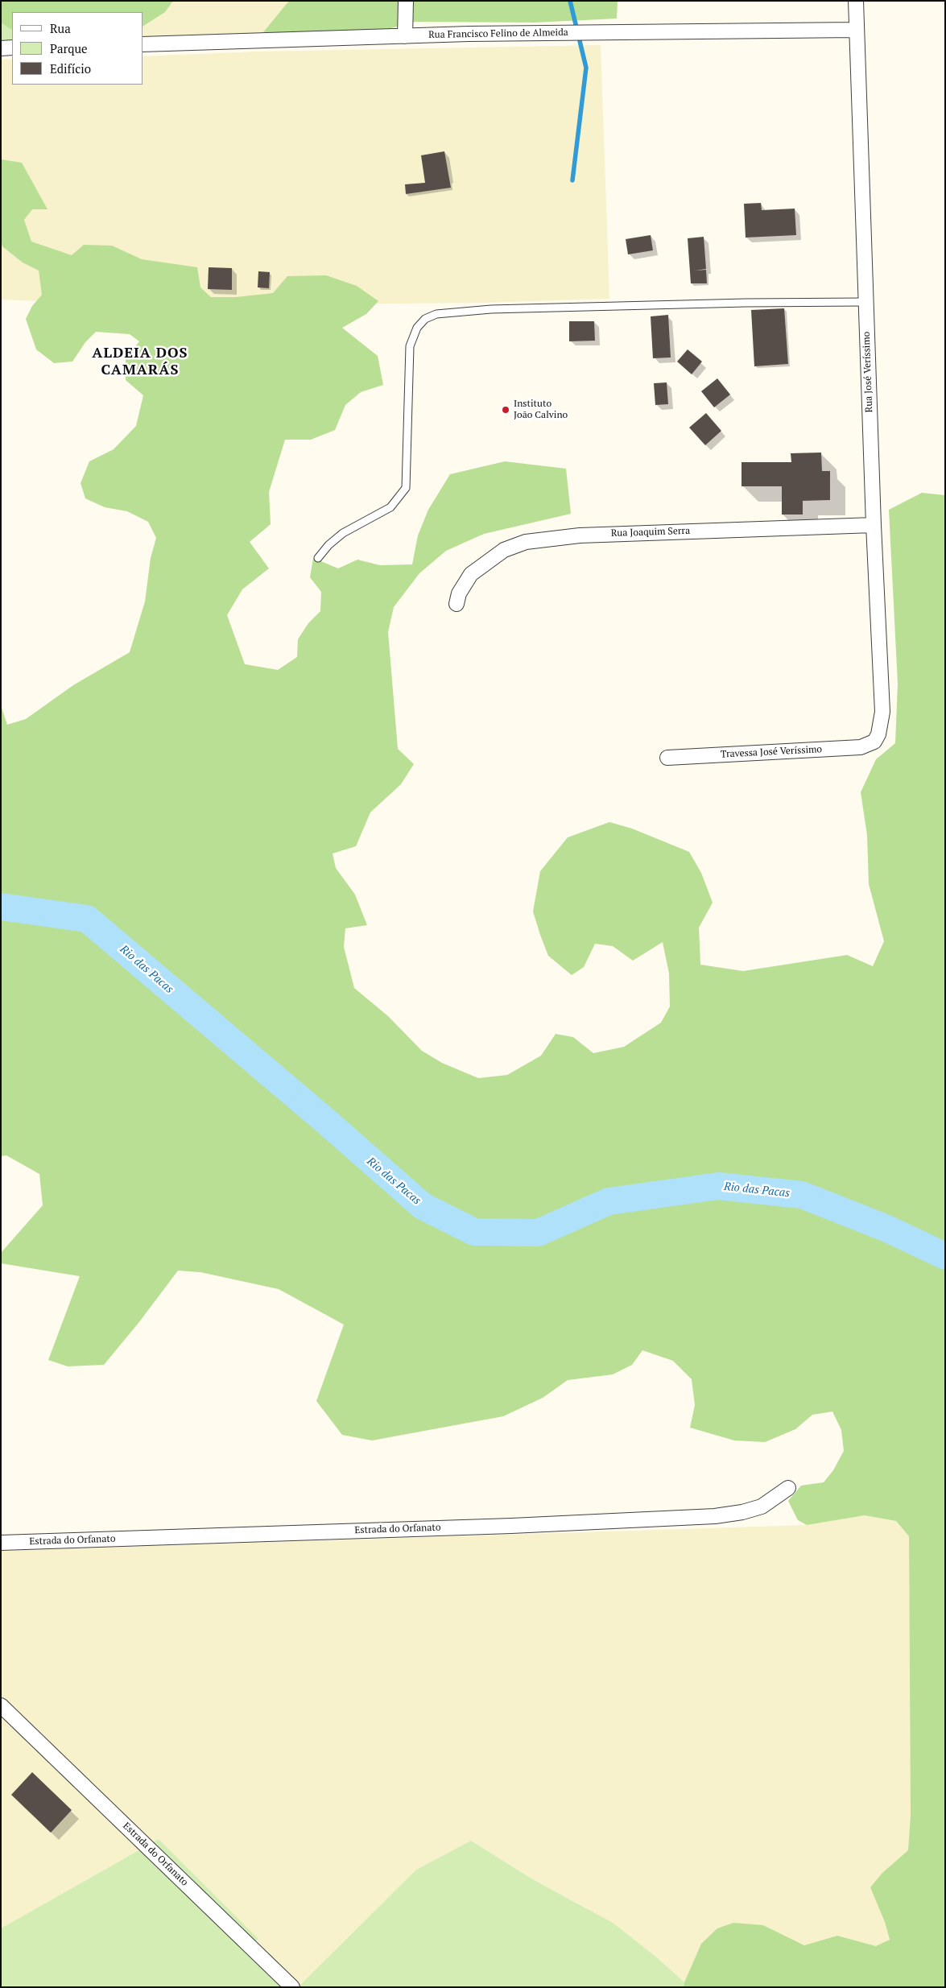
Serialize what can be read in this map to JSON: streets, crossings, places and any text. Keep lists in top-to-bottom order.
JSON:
{
  "streets": {
    "street": [
      "Rua Francisco Felino de Almeida",
      "Rua José Veríssimo",
      "Rua Joaquim Serra",
      "Travessa José Veríssimo",
      "Estrada do Orfanato"
    ]
  },
  "crossings": [
    ["Rua Francisco Felino de Almeida", "Rua José Veríssimo"],
    ["Rua José Veríssimo", "Rua Joaquim Serra"],
    ["Rua José Veríssimo", "Travessa José Veríssimo"]
  ],
  "districts": ["ALDEIA DOS CAMARÁS"],
  "water": ["Rio das Pacas"],
  "places": ["Instituto João Calvino"],
  "legend": ["Rua", "Parque", "Edifício"]
}
